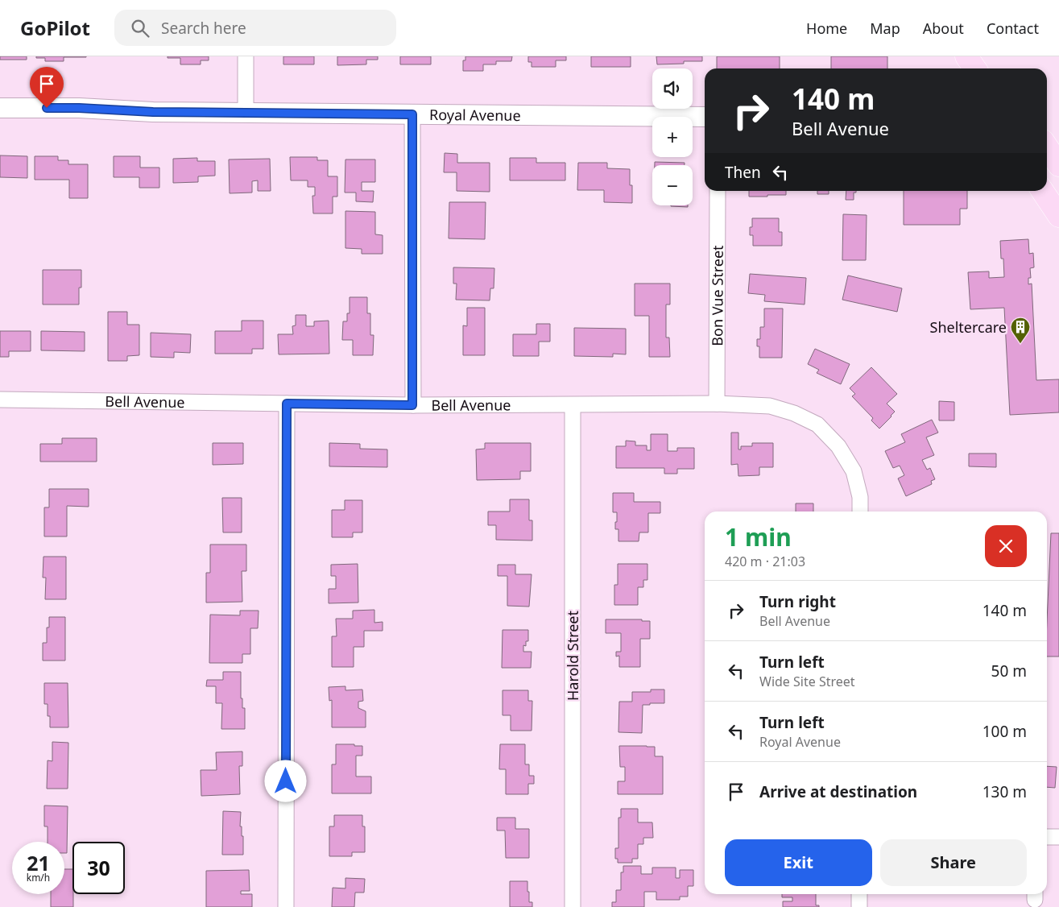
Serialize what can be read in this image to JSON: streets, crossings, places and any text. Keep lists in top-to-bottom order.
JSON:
{
  "streets": {
    "street": [
      "Royal Avenue",
      "Bon Vue Street",
      "Bell Avenue",
      "Harold Street"
    ]
  },
  "crossings": [
    ["Bon Vue Street", "Bell Avenue"],
    ["Bell Avenue", "Harold Street"]
  ],
  "places": {
    "building": ["Sheltercare"]
  },
  "page": {
    "header": "GoPilot",
    "search": "Search here",
    "nav": [
      "Home",
      "Map",
      "About",
      "Contact"
    ],
    "map_buttons": ["+", "−"],
    "turn": ["140 m", "Bell Avenue"],
    "then": "Then",
    "heading": ["1 min", "420 m · 21:03"],
    "list": [
      {
        "name": "Turn right",
        "note": "Bell Avenue",
        "value": "140 m"
      },
      {
        "name": "Turn left",
        "note": "Wide Site Street",
        "value": "50 m"
      },
      {
        "name": "Turn left",
        "note": "Royal Avenue",
        "value": "100 m"
      },
      {
        "name": "Arrive at destination",
        "value": "130 m"
      }
    ],
    "buttons": ["Exit", "Share"],
    "speed": "21 km/h",
    "limit": "30"
  }
}
